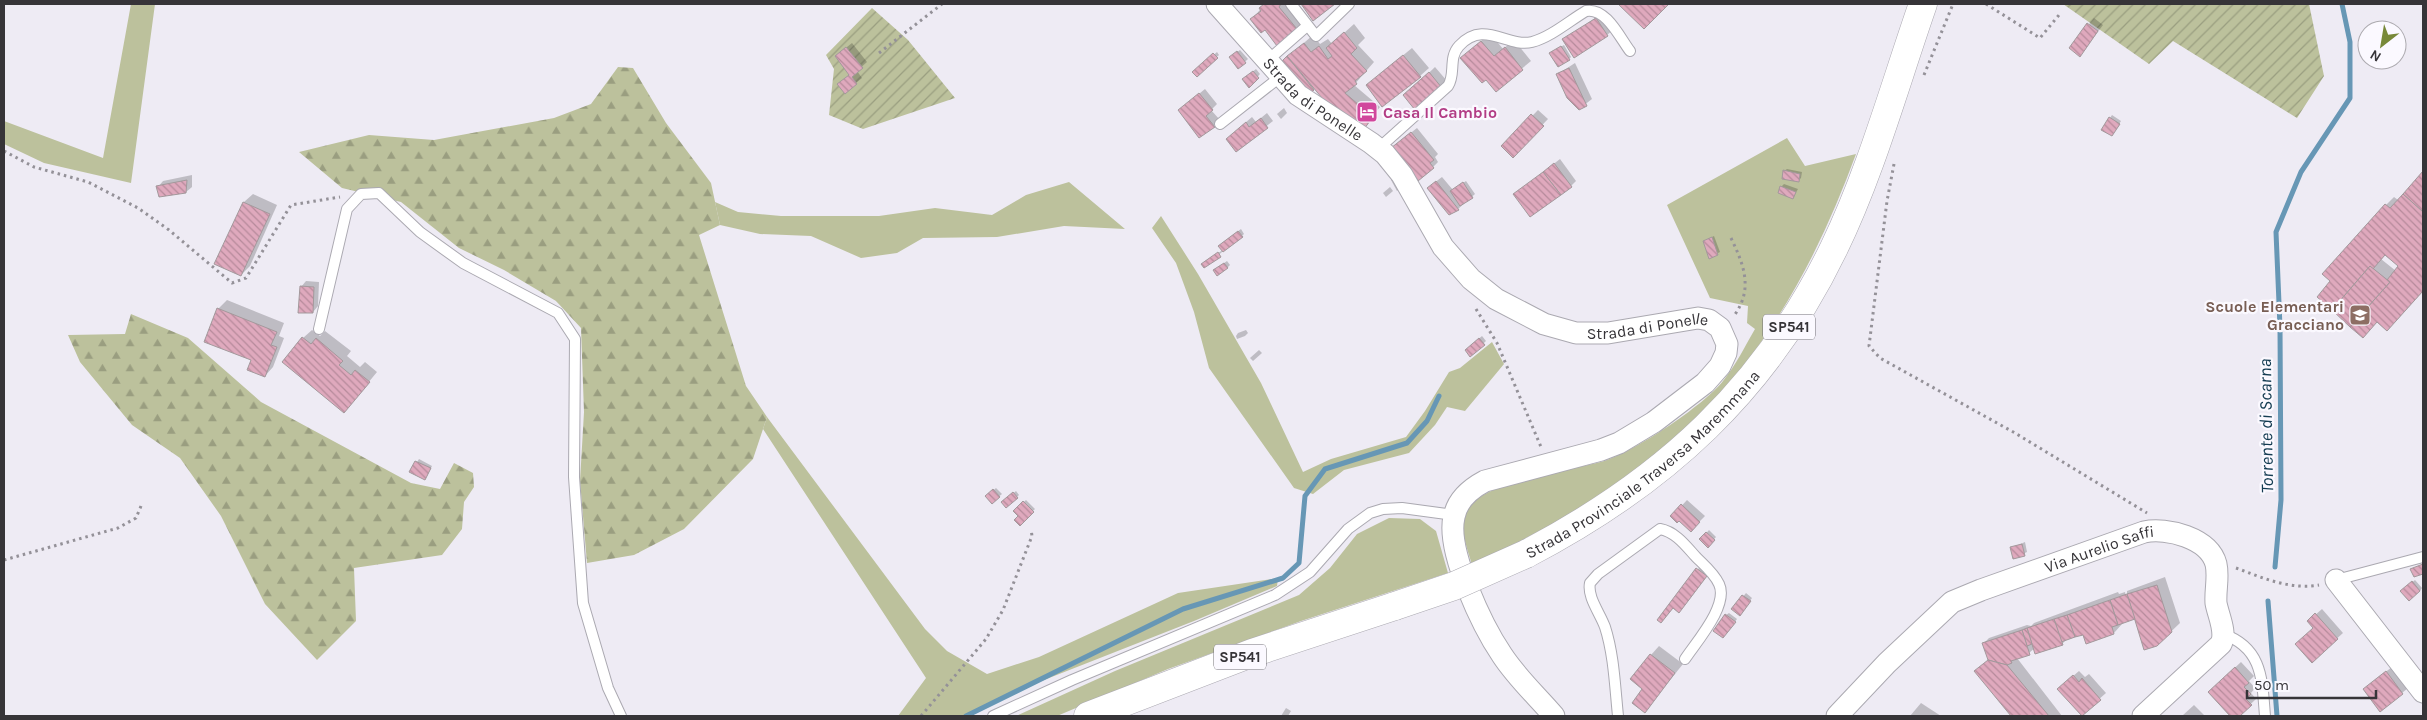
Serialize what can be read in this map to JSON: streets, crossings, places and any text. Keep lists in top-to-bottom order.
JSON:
{
  "streets": {
    "main road": ["SP541", "Strada Provinciale Traversa Maremmana"],
    "street": ["Strada di Ponelle", "Via Aurelio Saffi"]
  },
  "water": ["Torrente di Scarna"],
  "places": {
    "hotel": ["Casa Il Cambio"],
    "school or university": ["Scuole Elementari Gracciano"]
  },
  "scale_bar": "50 m",
  "north": "bottom left"
}
